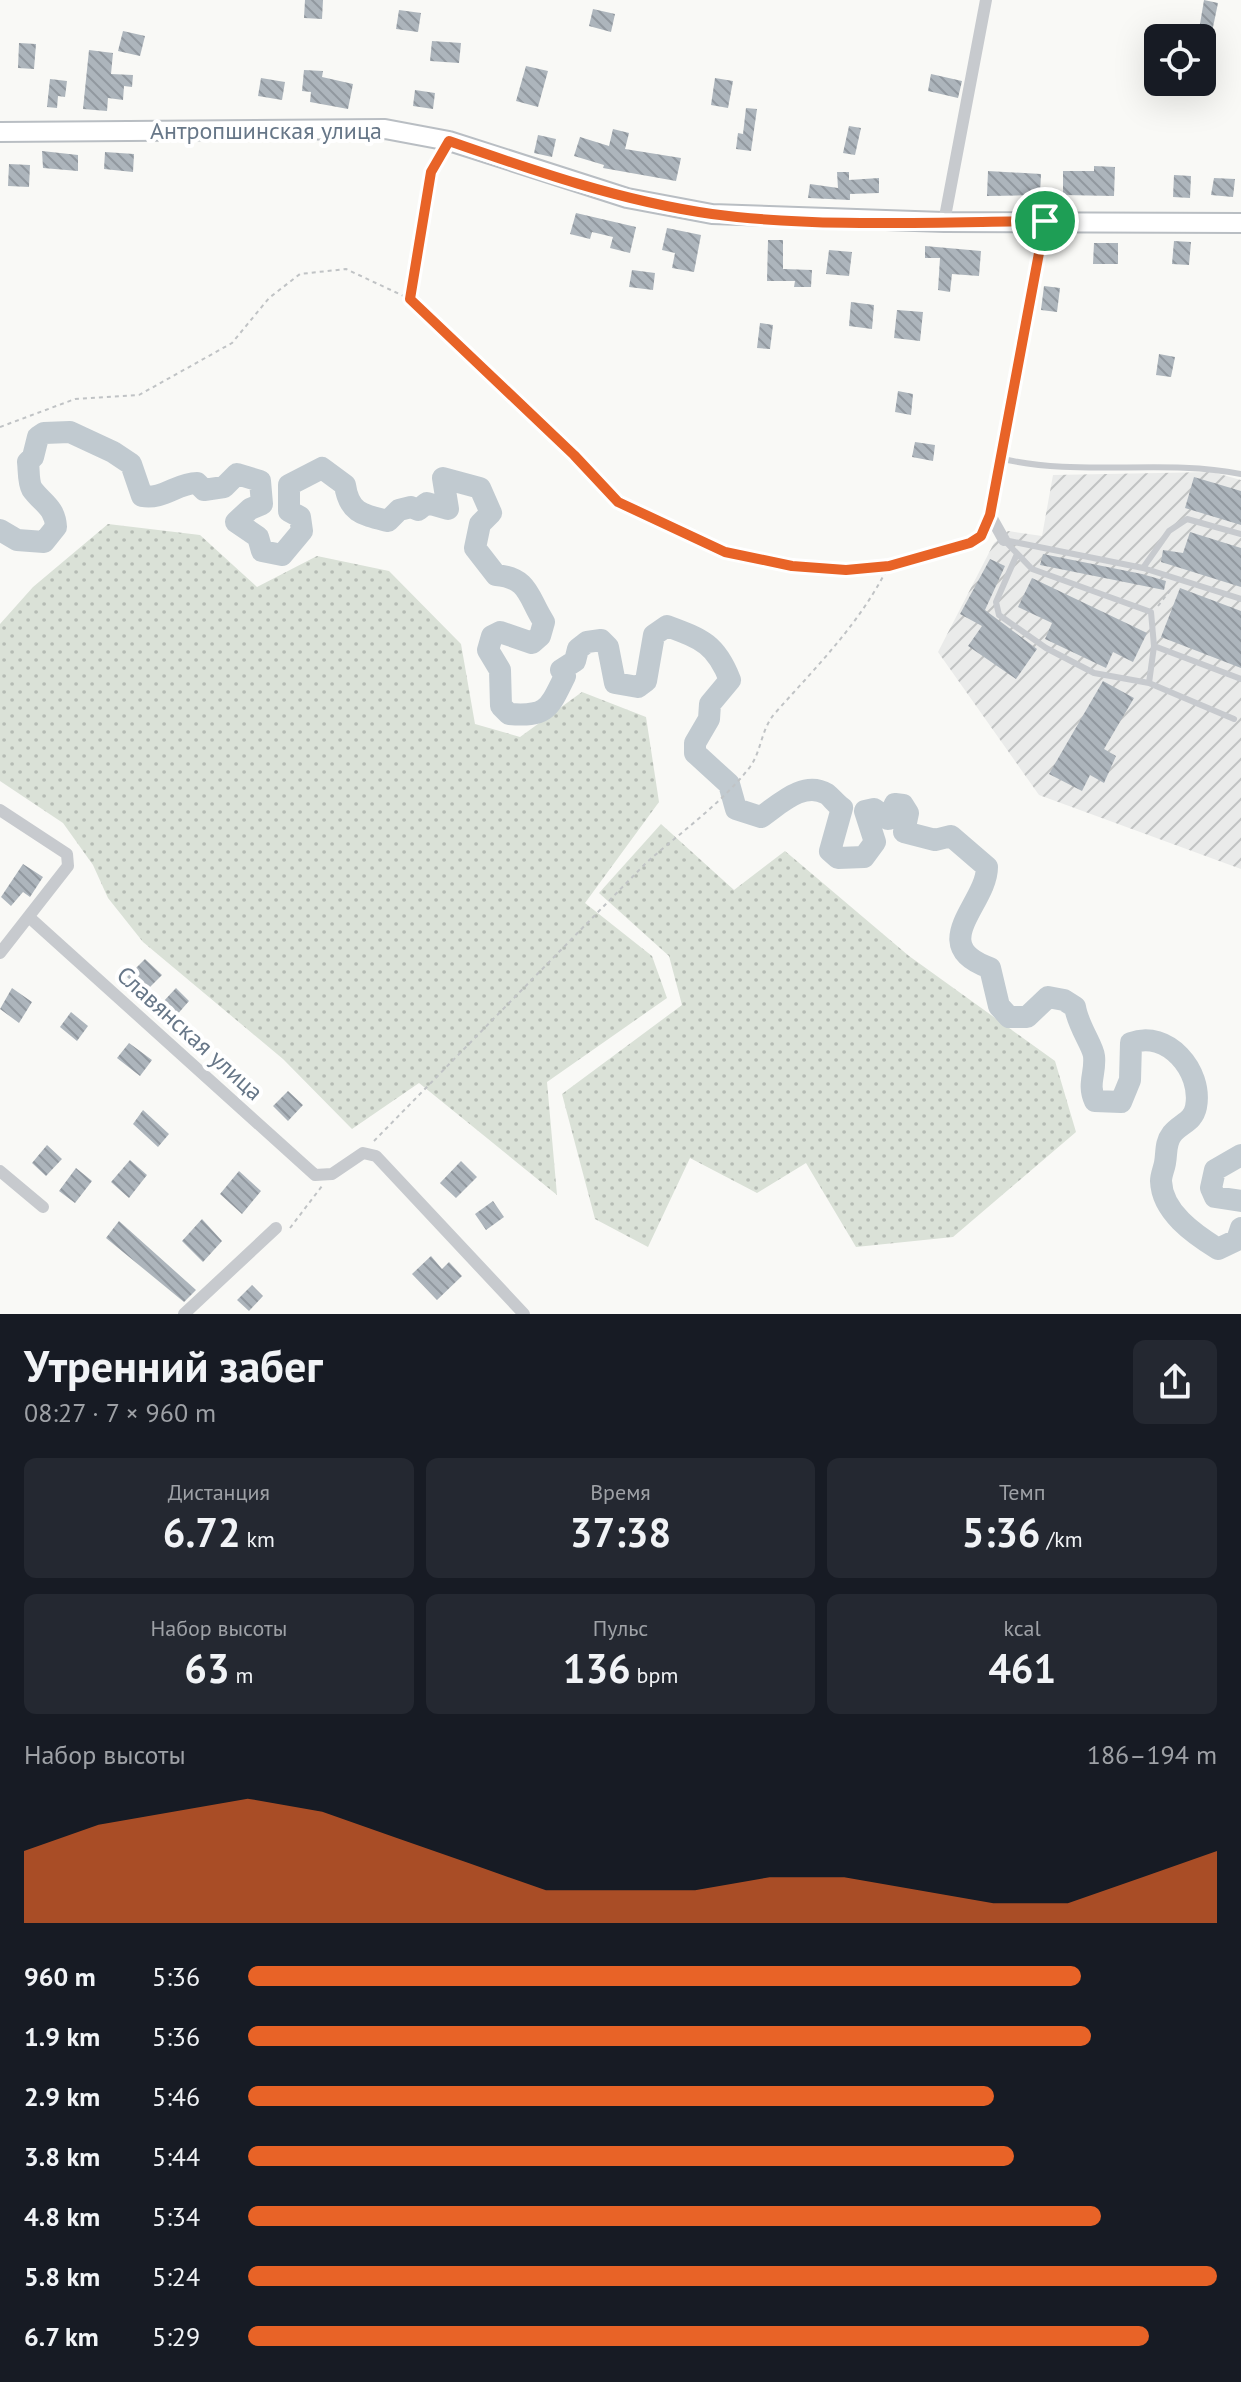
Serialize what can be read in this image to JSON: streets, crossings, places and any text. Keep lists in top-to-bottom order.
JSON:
{
  "streets": {
    "street": ["Антропшинская улица", "Славянская улица"]
  },
  "page": {
    "heading": ["Утренний забег", "08:27 · 7 × 960 m"],
    "stats": [
      ["Дистанция", "6.72 km"],
      ["Время", "37:38"],
      ["Темп", "5:36 /km"],
      ["Набор высоты", "63 m"],
      ["Пульс", "136 bpm"],
      ["kcal", "461"]
    ],
    "chart": ["Набор высоты", "186–194 m"],
    "list": [
      {
        "name": "960 m",
        "note": "5:36"
      },
      {
        "name": "1.9 km",
        "note": "5:36"
      },
      {
        "name": "2.9 km",
        "note": "5:46"
      },
      {
        "name": "3.8 km",
        "note": "5:44"
      },
      {
        "name": "4.8 km",
        "note": "5:34"
      },
      {
        "name": "5.8 km",
        "note": "5:24"
      },
      {
        "name": "6.7 km",
        "note": "5:29"
      }
    ]
  }
}
